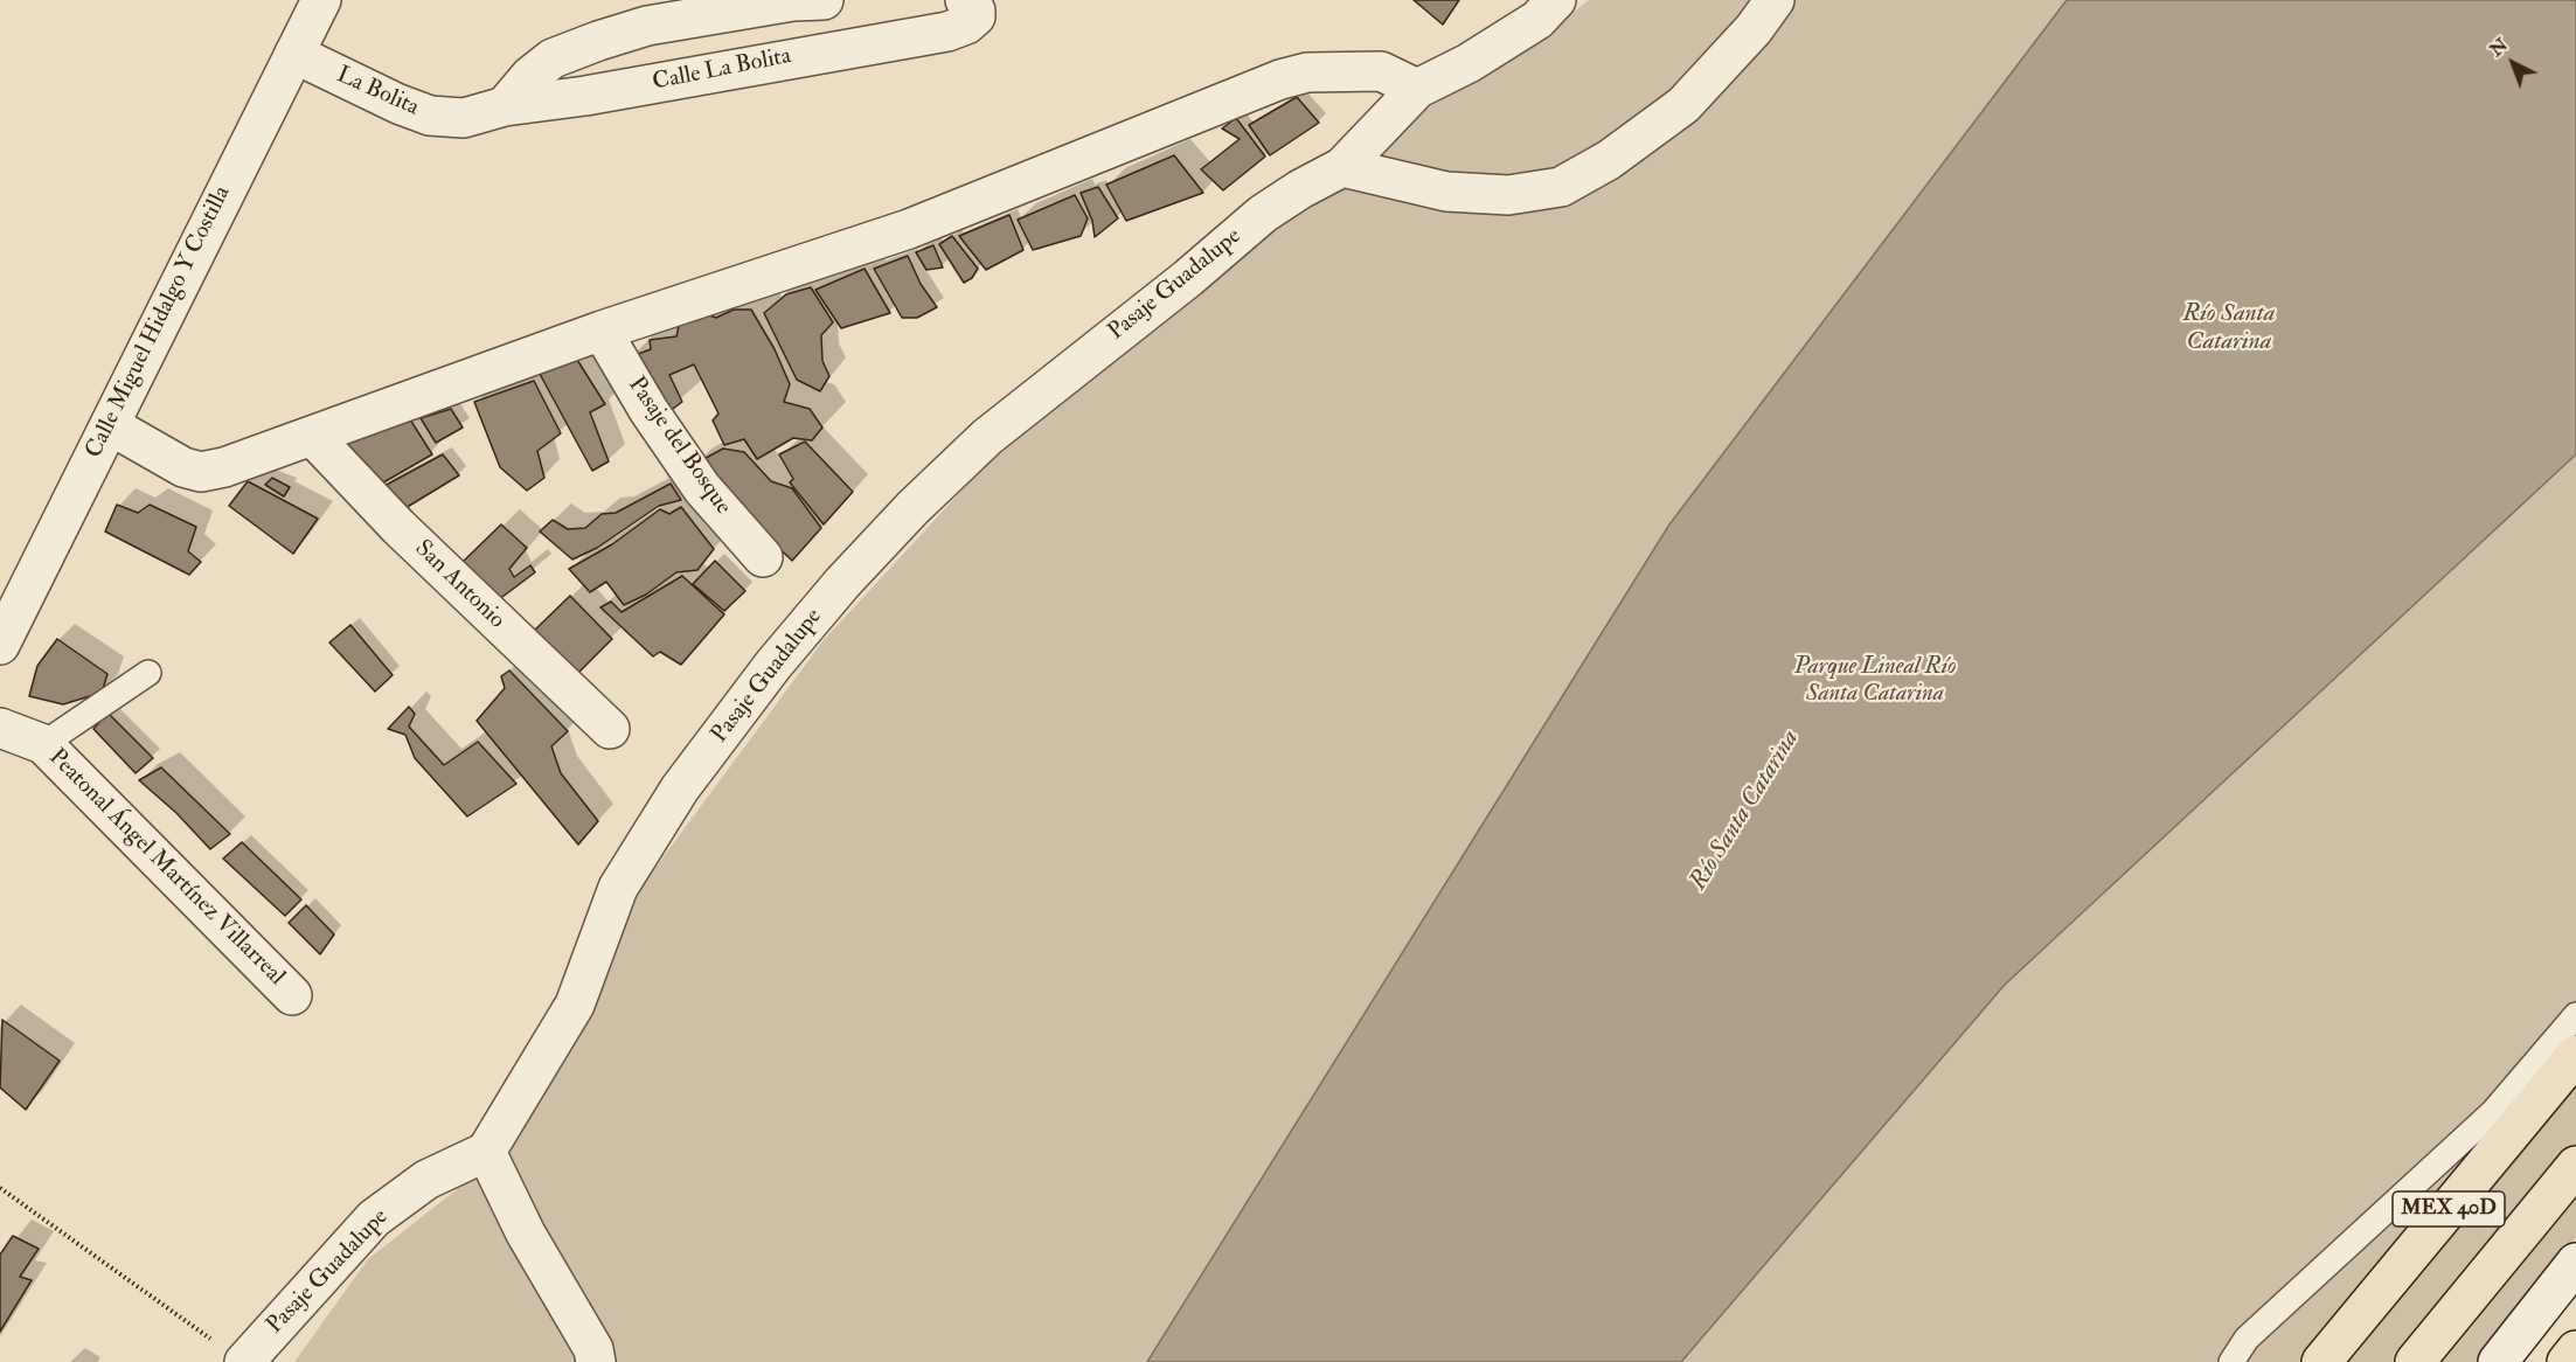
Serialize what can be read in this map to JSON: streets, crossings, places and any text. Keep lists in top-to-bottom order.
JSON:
{
  "streets": {
    "main road": ["MEX 40D"],
    "street": [
      "Calle La Bolita",
      "La Bolita",
      "Pasaje Guadalupe",
      "Calle Miguel Hidalgo Y Costilla",
      "Pasaje del Bosque",
      "San Antonio",
      "Peatonal Ángel Martínez Villarreal"
    ]
  },
  "crossings": [
    ["Calle La Bolita", "La Bolita"],
    ["La Bolita", "Calle Miguel Hidalgo Y Costilla"]
  ],
  "water": ["Río Santa Catarina"],
  "parks": ["Parque Lineal Río Santa Catarina"],
  "north": "top left"
}
